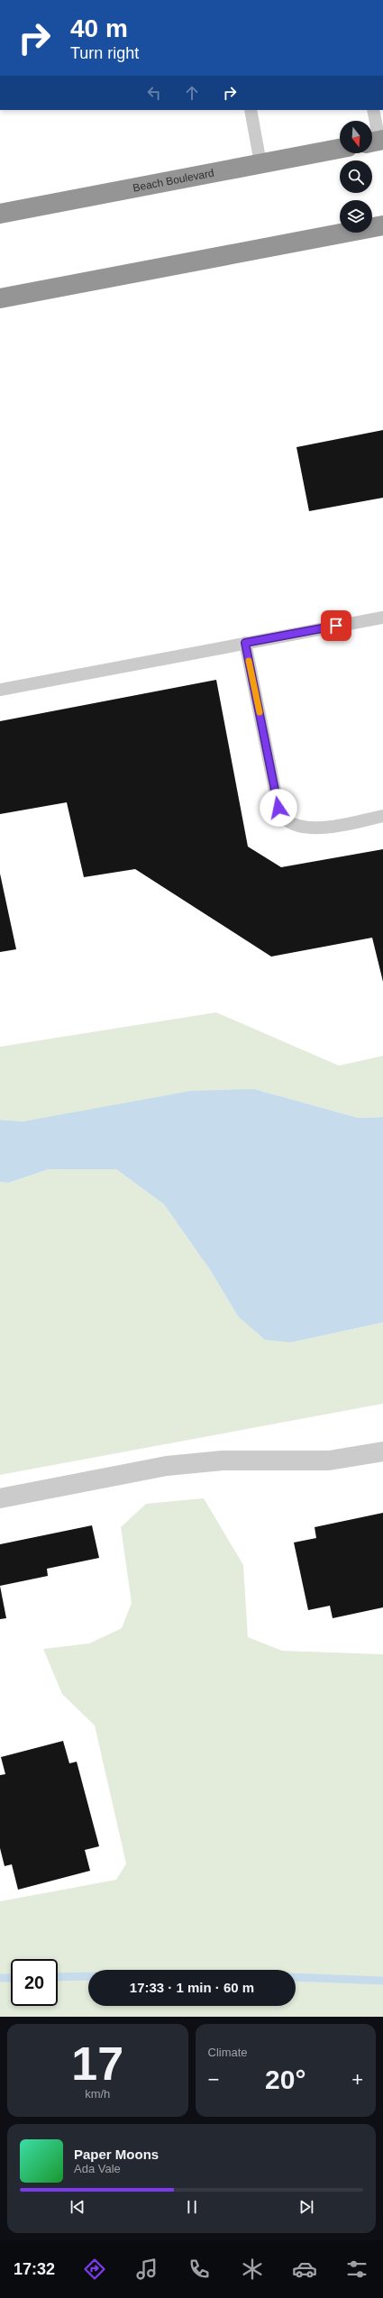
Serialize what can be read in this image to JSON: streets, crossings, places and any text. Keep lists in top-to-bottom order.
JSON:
{
  "streets": {
    "highway": ["Beach Boulevard"]
  },
  "north": "bottom",
  "page": {
    "turn": ["40 m", "Turn right"],
    "limit": "20",
    "trip": "17:33 · 1 min · 60 m",
    "tile": [
      ["17", "km/h"],
      "Climate"
    ],
    "heat": ["−", "20°", "+"],
    "song": ["Paper Moons", "Ada Vale"],
    "tabs": "17:32"
  }
}
